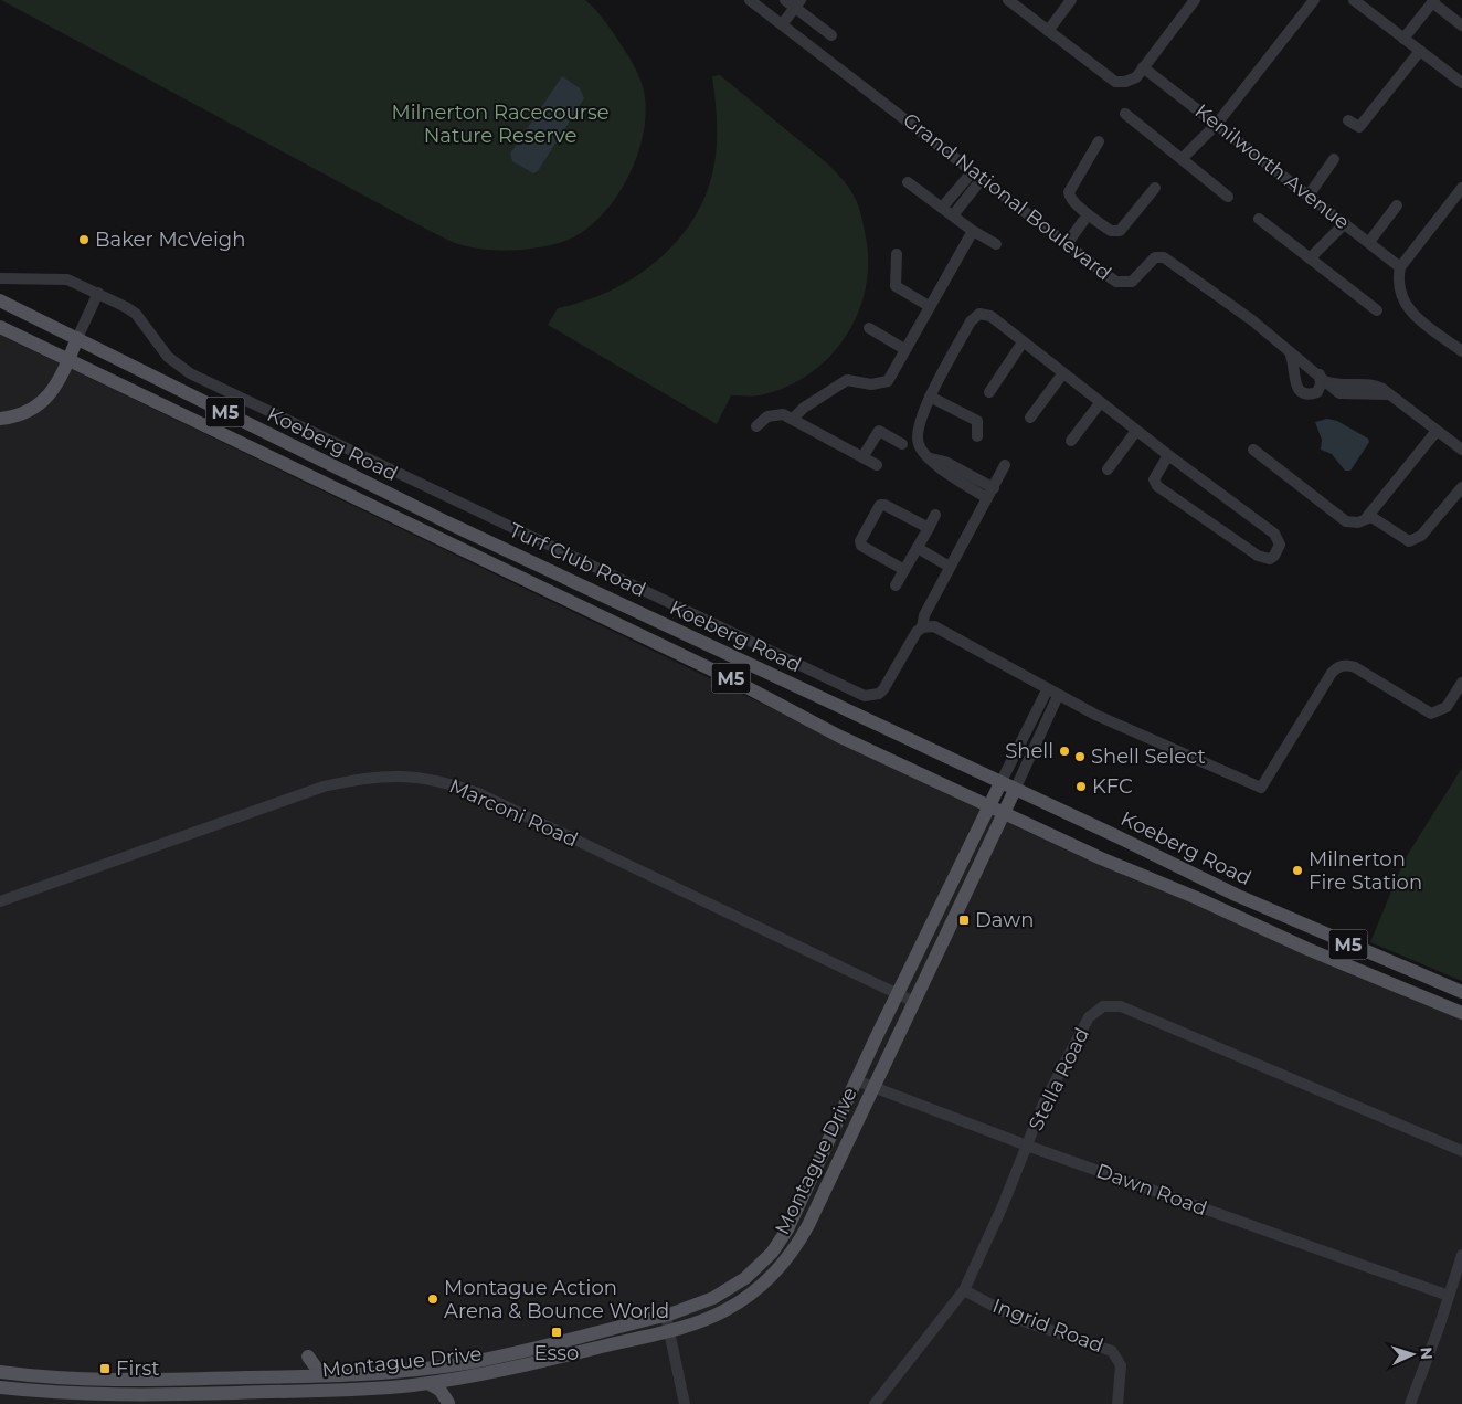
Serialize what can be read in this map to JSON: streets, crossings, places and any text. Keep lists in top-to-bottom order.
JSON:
{
  "streets": {
    "main road": ["M5", "Koeberg Road", "Montague Drive"],
    "street": [
      "Kenilworth Avenue",
      "Grand National Boulevard",
      "Turf Club Road",
      "Marconi Road",
      "Stella Road",
      "Dawn Road",
      "Ingrid Road"
    ]
  },
  "crossings": [
    ["Koeberg Road", "Montague Drive"],
    ["Marconi Road", "Montague Drive"],
    ["Stella Road", "Dawn Road"],
    ["Stella Road", "Ingrid Road"],
    ["Montague Drive", "Dawn Road"]
  ],
  "parks": ["Milnerton Racecourse Nature Reserve"],
  "places": {
    "other": [
      "Baker McVeigh",
      "Shell",
      "Shell Select",
      "KFC",
      "Milnerton Fire Station",
      "Montague Action Arena & Bounce World"
    ],
    "transit": ["Dawn", "Esso", "First"]
  },
  "north": "right"
}
